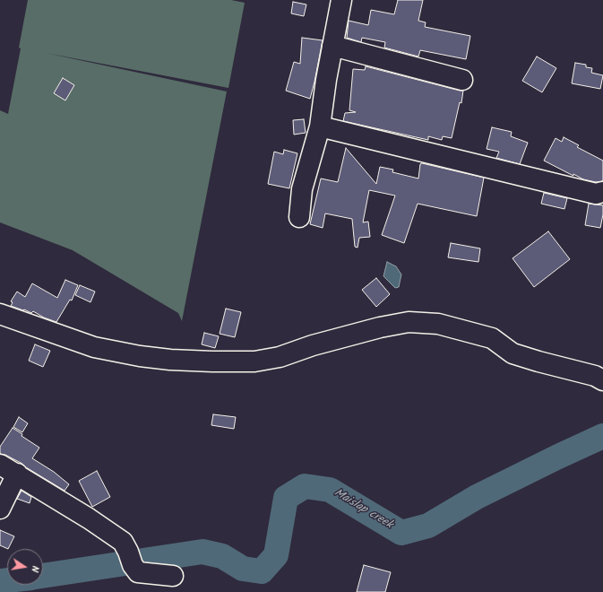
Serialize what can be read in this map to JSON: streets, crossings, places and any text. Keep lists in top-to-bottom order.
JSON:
{
  "water": ["Maislap creek"],
  "north": "right"
}
